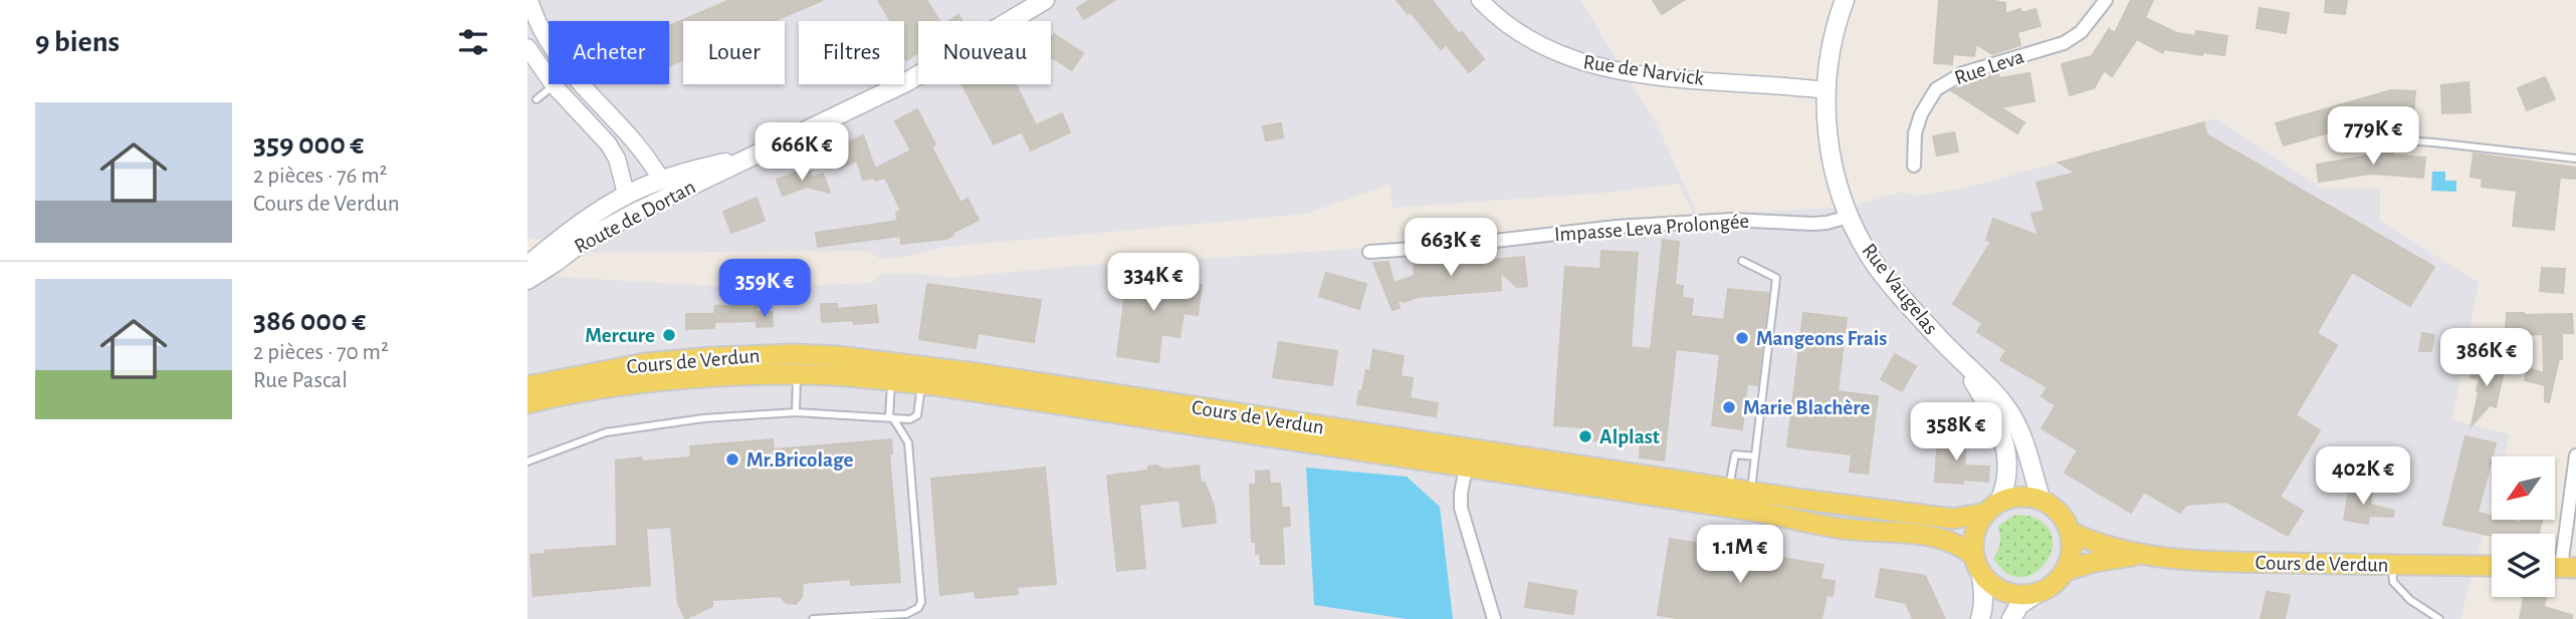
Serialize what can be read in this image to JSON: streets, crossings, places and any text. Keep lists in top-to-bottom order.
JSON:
{
  "streets": {
    "main road": ["Route de Dortan", "Rue Vaugelas", "Cours de Verdun"],
    "street": ["Rue Leva", "Rue de Narvick", "Impasse Leva Prolongée"]
  },
  "crossings": [
    ["Rue de Narvick", "Rue Vaugelas"],
    ["Impasse Leva Prolongée", "Rue Vaugelas"],
    ["Rue Vaugelas", "Cours de Verdun"]
  ],
  "places": [
    "Mercure",
    "Mangeons Frais",
    "Marie Blachère",
    "Alplast",
    "Mr.Bricolage"
  ],
  "north": "bottom left",
  "page": {
    "heading": "9 biens",
    "chip": [
      "Acheter",
      "Louer",
      "Filtres",
      "Nouveau"
    ],
    "list": [
      {
        "name": "359 000 €",
        "note": "2 pièces · 76 m² · Cours de Verdun"
      },
      {
        "name": "386 000 €",
        "note": "2 pièces · 70 m² · Rue Pascal"
      }
    ],
    "price": [
      "779K €",
      "666K €",
      "663K €",
      "334K €",
      "359K €",
      "386K €",
      "358K €",
      "402K €",
      "1.1M €"
    ]
  }
}
